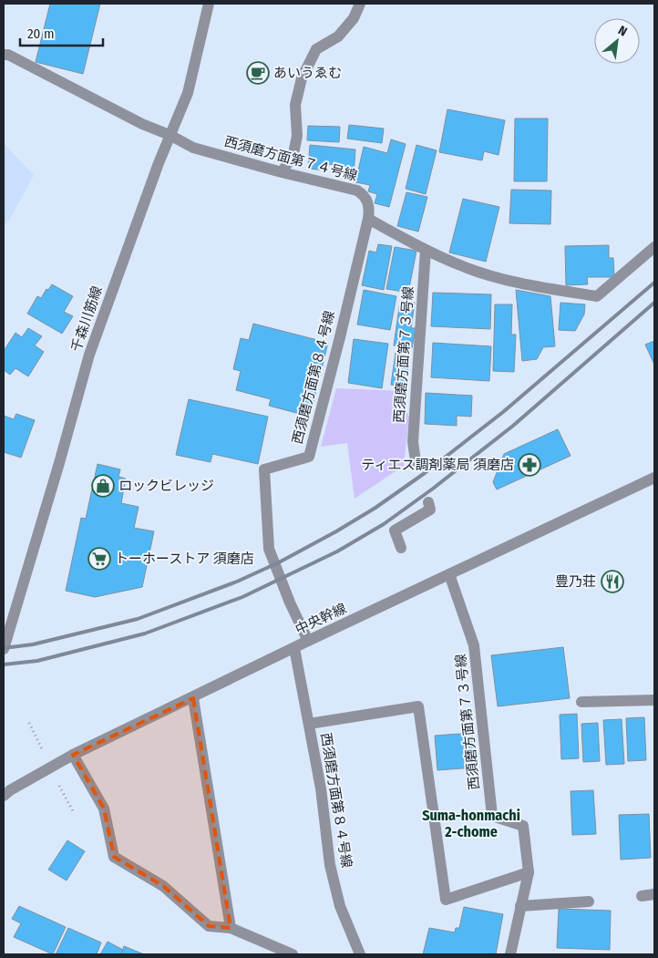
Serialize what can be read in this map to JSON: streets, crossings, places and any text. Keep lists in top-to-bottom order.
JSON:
{
  "streets": {
    "street": [
      "西須磨方面第７４号線",
      "千森川筋線",
      "西須磨方面第７３号線",
      "西須磨方面第８４号線",
      "中央幹線"
    ]
  },
  "crossings": [
    ["西須磨方面第７４号線", "千森川筋線"],
    ["西須磨方面第７４号線", "西須磨方面第８４号線"],
    ["西須磨方面第７３号線", "中央幹線"],
    ["西須磨方面第８４号線", "中央幹線"]
  ],
  "districts": ["Suma-honmachi 2-chome"],
  "places": {
    "cafe": ["あいうゑむ"],
    "pharmacy": ["ティエス調剤薬局 須磨店"],
    "shop": ["ロックビレッジ"],
    "supermarket": ["トーホーストア 須磨店"],
    "restaurant": ["豊乃荘"]
  },
  "scale_bar": "20 m",
  "north": "top right"
}
